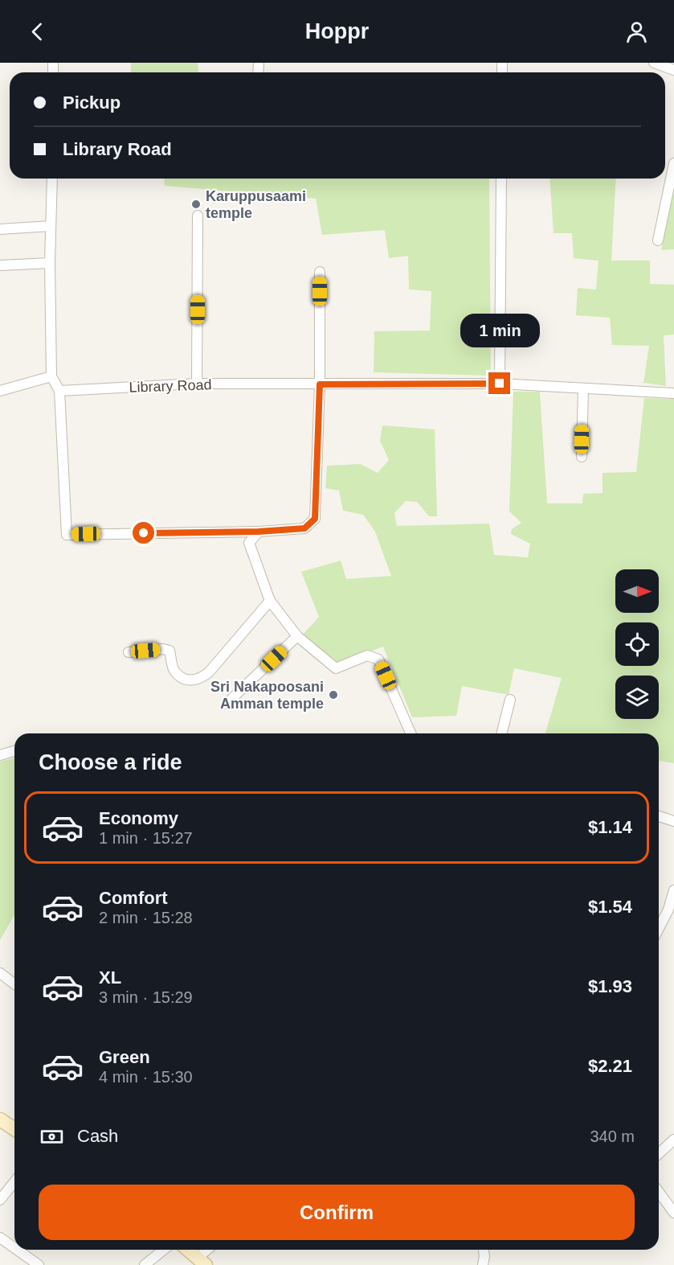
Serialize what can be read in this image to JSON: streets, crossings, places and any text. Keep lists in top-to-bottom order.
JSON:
{
  "streets": {
    "street": ["Library Road"]
  },
  "places": ["Karuppusaami temple", "Sri Nakapoosani Amman temple"],
  "north": "right",
  "page": {
    "header": "Hoppr",
    "banner": ["Pickup", "Library Road"],
    "bubble": "1 min",
    "heading": "Choose a ride",
    "list": [
      {
        "name": "Economy",
        "note": "1 min · 15:27",
        "value": "$1.14"
      },
      {
        "name": "Comfort",
        "note": "2 min · 15:28",
        "value": "$1.54"
      },
      {
        "name": "XL",
        "note": "3 min · 15:29",
        "value": "$1.93"
      },
      {
        "name": "Green",
        "note": "4 min · 15:30",
        "value": "$2.21"
      }
    ],
    "pay": ["Cash", "340 m"],
    "buttons": "Confirm"
  }
}
